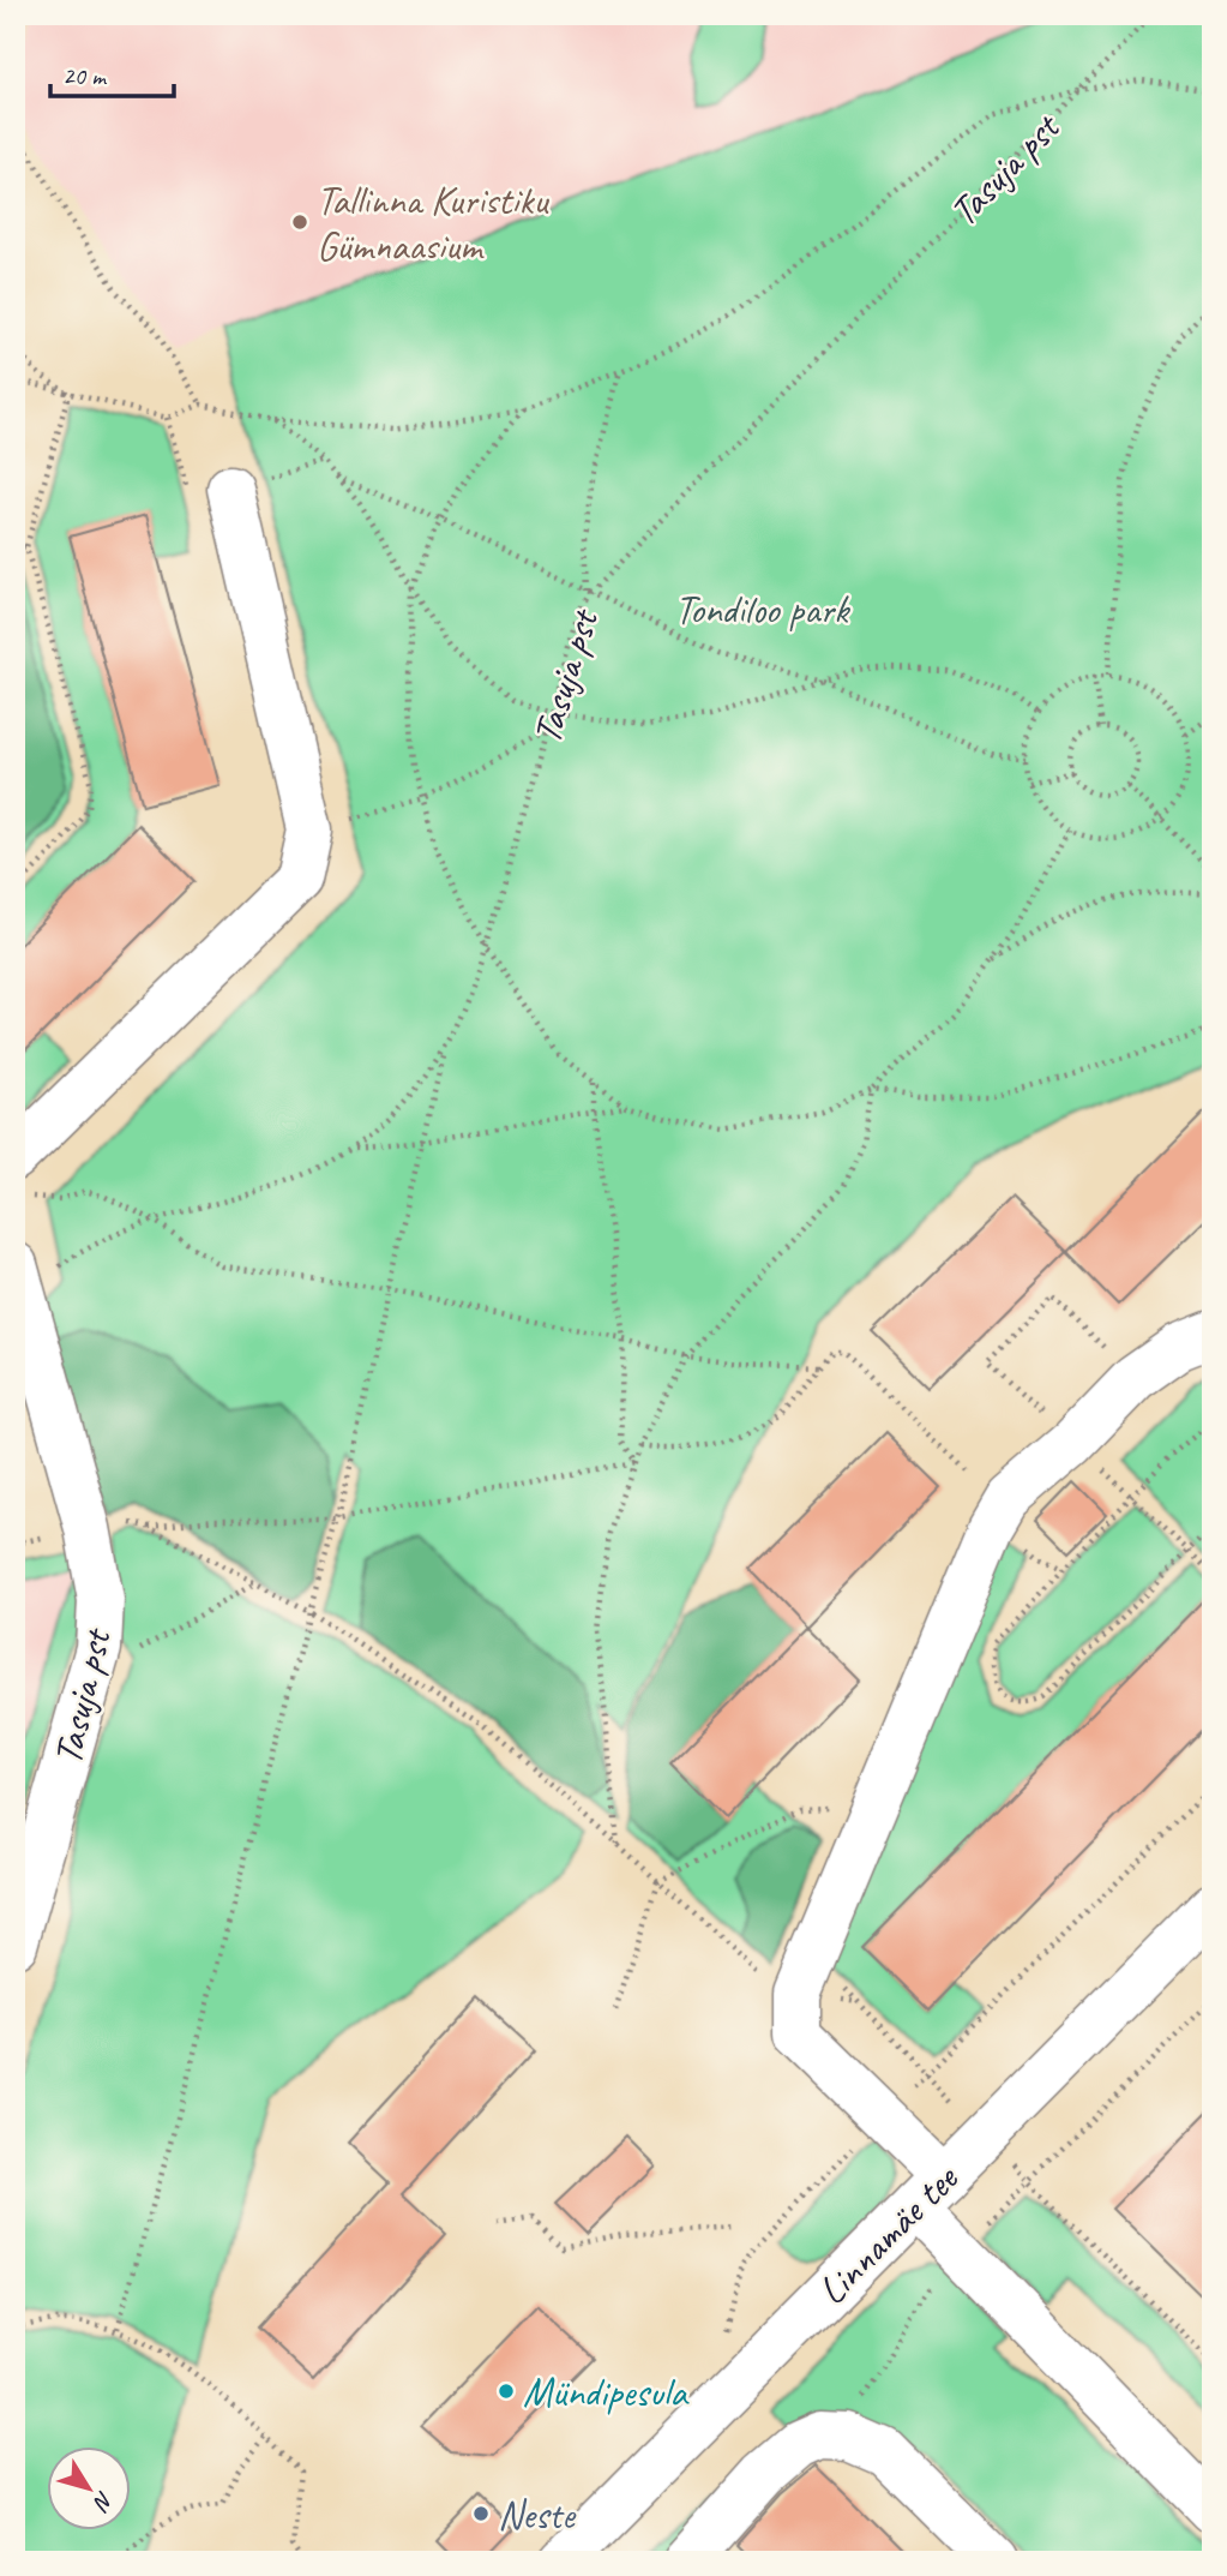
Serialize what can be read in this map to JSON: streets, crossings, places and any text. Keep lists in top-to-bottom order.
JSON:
{
  "streets": {
    "street": ["Tasuja pst", "Linnamäe tee"]
  },
  "parks": ["Tondiloo park"],
  "places": ["Tallinna Kuristiku Gümnaasium", "Mündipesula", "Neste"],
  "scale_bar": "20 m",
  "north": "bottom right"
}
